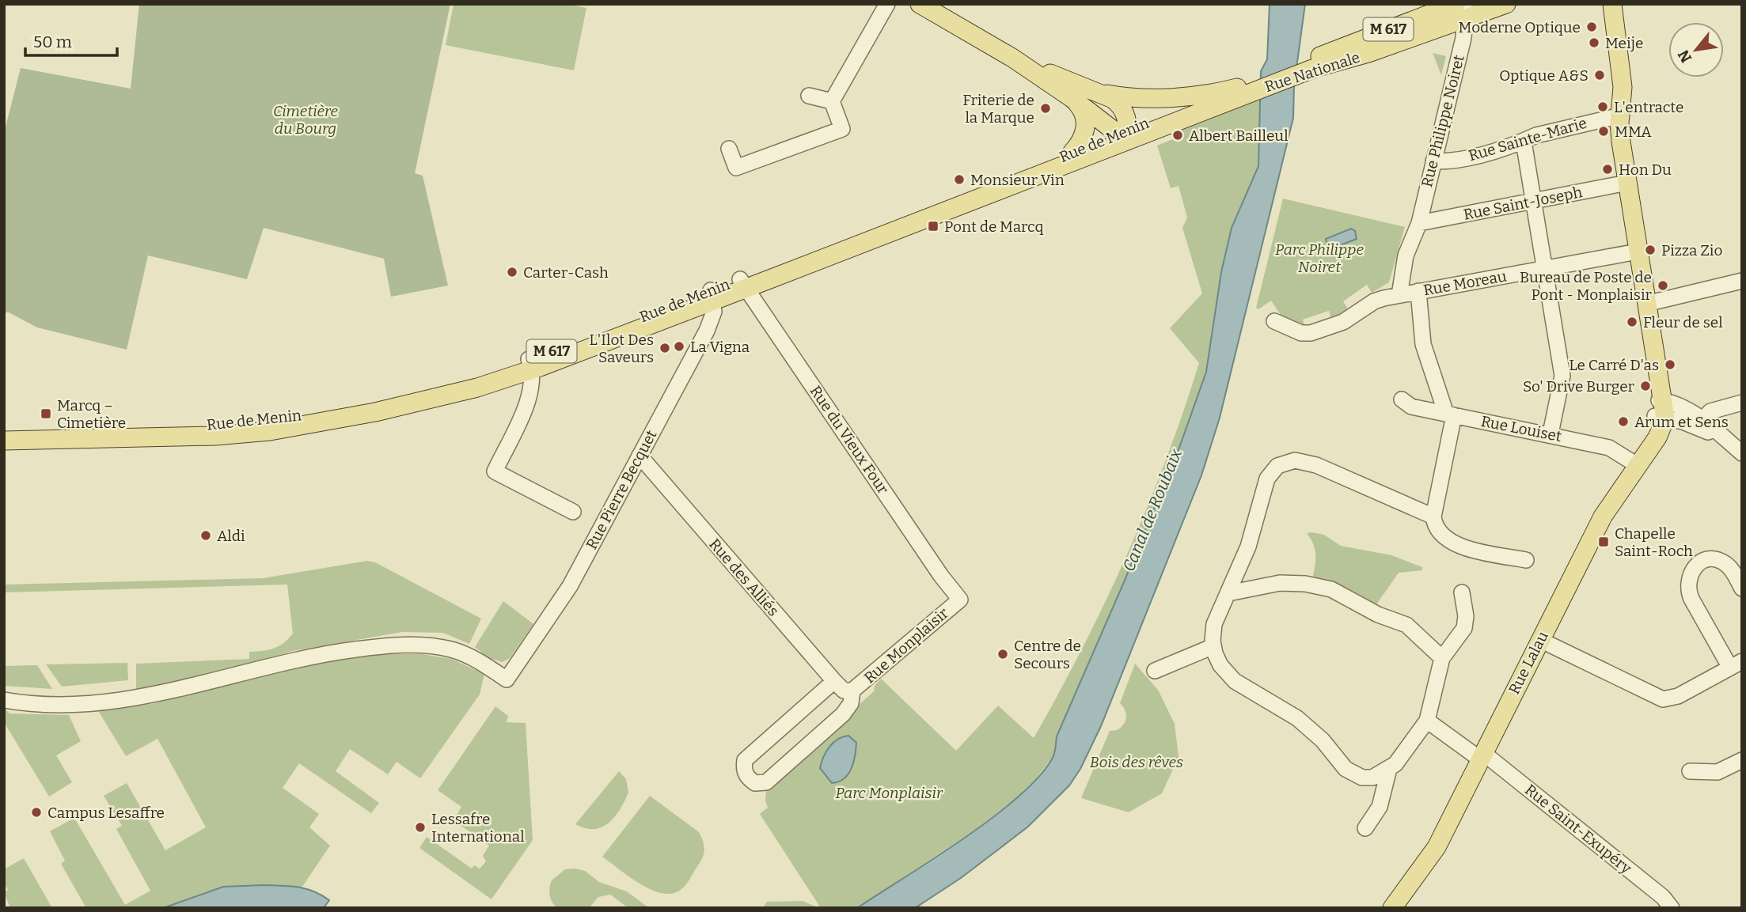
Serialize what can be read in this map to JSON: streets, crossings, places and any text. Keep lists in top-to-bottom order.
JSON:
{
  "streets": {
    "main road": [
      "M 617",
      "Rue Nationale",
      "Rue de Menin",
      "Rue Lalau"
    ],
    "street": [
      "Rue Philippe Noiret",
      "Rue Sainte-Marie",
      "Rue Saint-Joseph",
      "Rue Moreau",
      "Rue Louiset",
      "Rue du Vieux Four",
      "Rue Pierre Becquet",
      "Rue des Alliés",
      "Rue Monplaisir",
      "Rue Saint-Exupéry"
    ]
  },
  "crossings": [
    ["Rue Nationale", "Rue Philippe Noiret"],
    ["Rue Nationale", "Rue de Menin"],
    ["Rue Philippe Noiret", "Rue Sainte-Marie"],
    ["Rue Philippe Noiret", "Rue Saint-Joseph"],
    ["Rue Philippe Noiret", "Rue Moreau"],
    ["Rue de Menin", "Rue du Vieux Four"],
    ["Rue de Menin", "Rue Pierre Becquet"],
    ["Rue Saint-Joseph", "Rue Moreau"],
    ["Rue Louiset", "Rue Lalau"],
    ["Rue du Vieux Four", "Rue Monplaisir"],
    ["Rue Pierre Becquet", "Rue des Alliés"],
    ["Rue des Alliés", "Rue Monplaisir"],
    ["Rue Lalau", "Rue Saint-Exupéry"]
  ],
  "water": ["Canal de Roubaix"],
  "parks": [
    "Cimetière du Bourg",
    "Parc Philippe Noiret",
    "Bois des rêves",
    "Parc Monplaisir"
  ],
  "places": {
    "other": [
      "Moderne Optique",
      "Meije",
      "Optique A&S",
      "L'entracte",
      "Friterie de la Marque",
      "MMA",
      "Albert Bailleul",
      "Hon Du",
      "Monsieur Vin",
      "Pizza Zio",
      "Carter-Cash",
      "Bureau de Poste de Pont - Monplaisir",
      "Fleur de sel",
      "La Vigna",
      "L'Ilot Des Saveurs",
      "Le Carré D'as",
      "So' Drive Burger",
      "Arum et Sens",
      "Aldi",
      "Centre de Secours",
      "Campus Lesaffre",
      "Lessafre International"
    ],
    "transit": ["Pont de Marcq", "Marcq – Cimetière", "Chapelle Saint-Roch"]
  },
  "scale_bar": "50 m",
  "north": "bottom left"
}
